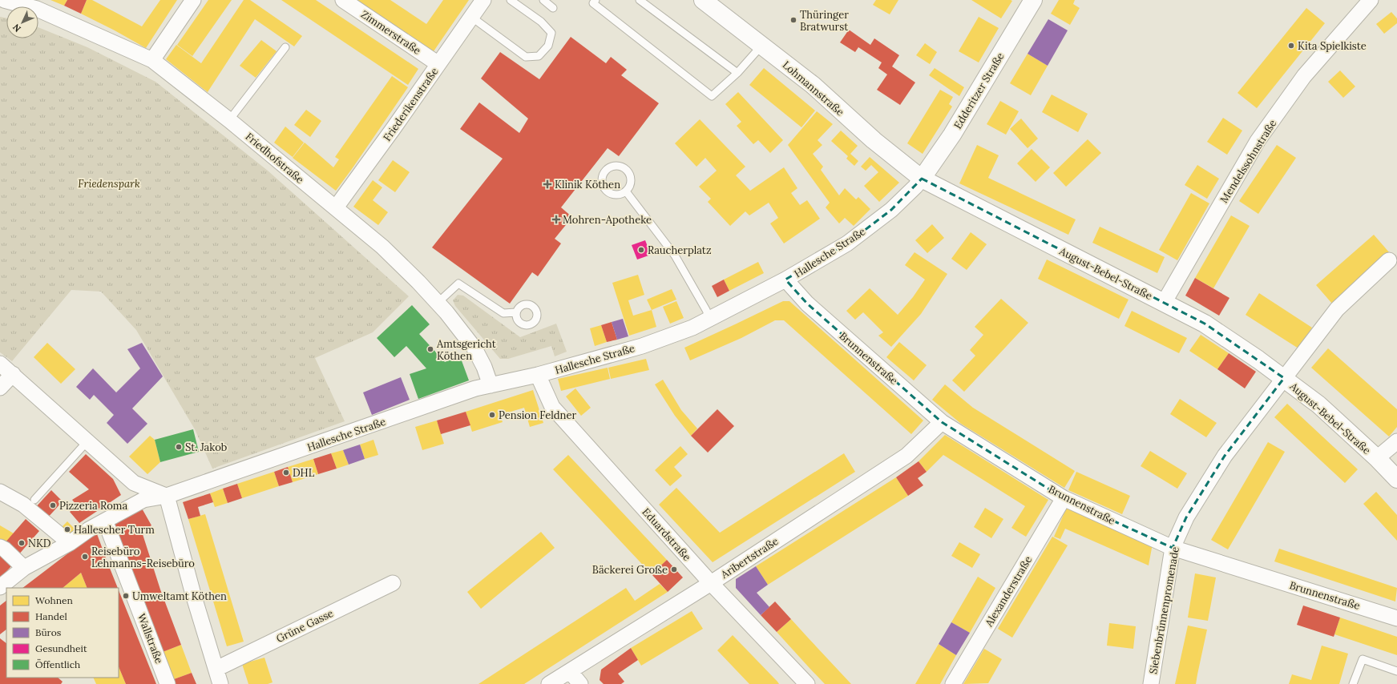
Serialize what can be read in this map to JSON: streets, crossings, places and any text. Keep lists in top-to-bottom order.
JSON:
{
  "streets": {
    "main road": ["Lohmannstraße", "Edderitzer Straße", "August-Bebel-Straße"],
    "street": [
      "Zimmerstraße",
      "Friederikenstraße",
      "Friedhofstraße",
      "Mendelssohnstraße",
      "Hallesche Straße",
      "Brunnenstraße",
      "Eduardstraße",
      "Aribertstraße",
      "Alexanderstraße",
      "Siebenbrünnenpromenade",
      "Grüne Gasse",
      "Wallstraße"
    ]
  },
  "crossings": [
    ["Zimmerstraße", "Friederikenstraße"],
    ["Lohmannstraße", "Edderitzer Straße"],
    ["Lohmannstraße", "Hallesche Straße"],
    ["Lohmannstraße", "August-Bebel-Straße"],
    ["Edderitzer Straße", "Hallesche Straße"],
    ["Edderitzer Straße", "August-Bebel-Straße"],
    ["Friederikenstraße", "Friedhofstraße"],
    ["Friedhofstraße", "Hallesche Straße"],
    ["Mendelssohnstraße", "August-Bebel-Straße"],
    ["Hallesche Straße", "August-Bebel-Straße"],
    ["Hallesche Straße", "Brunnenstraße"],
    ["Hallesche Straße", "Eduardstraße"],
    ["Hallesche Straße", "Wallstraße"],
    ["August-Bebel-Straße", "Siebenbrünnenpromenade"],
    ["Brunnenstraße", "Aribertstraße"],
    ["Brunnenstraße", "Alexanderstraße"],
    ["Brunnenstraße", "Siebenbrünnenpromenade"],
    ["Eduardstraße", "Aribertstraße"]
  ],
  "parks": ["Friedenspark"],
  "places": {
    "other": [
      "Thüringer Bratwurst",
      "Kita Spielkiste",
      "Raucherplatz",
      "Amtsgericht Köthen",
      "Pension Feldner",
      "St. Jakob",
      "DHL",
      "Pizzeria Roma",
      "Hallescher Turm",
      "NKD",
      "Reisebüro Lehmanns-Reisebüro",
      "Bäckerei Große",
      "Umweltamt Köthen"
    ],
    "health": ["Klinik Köthen", "Mohren-Apotheke"]
  },
  "legend": [
    "Wohnen",
    "Handel",
    "Büros",
    "Gesundheit",
    "Öffentlich"
  ],
  "north": "bottom left"
}
